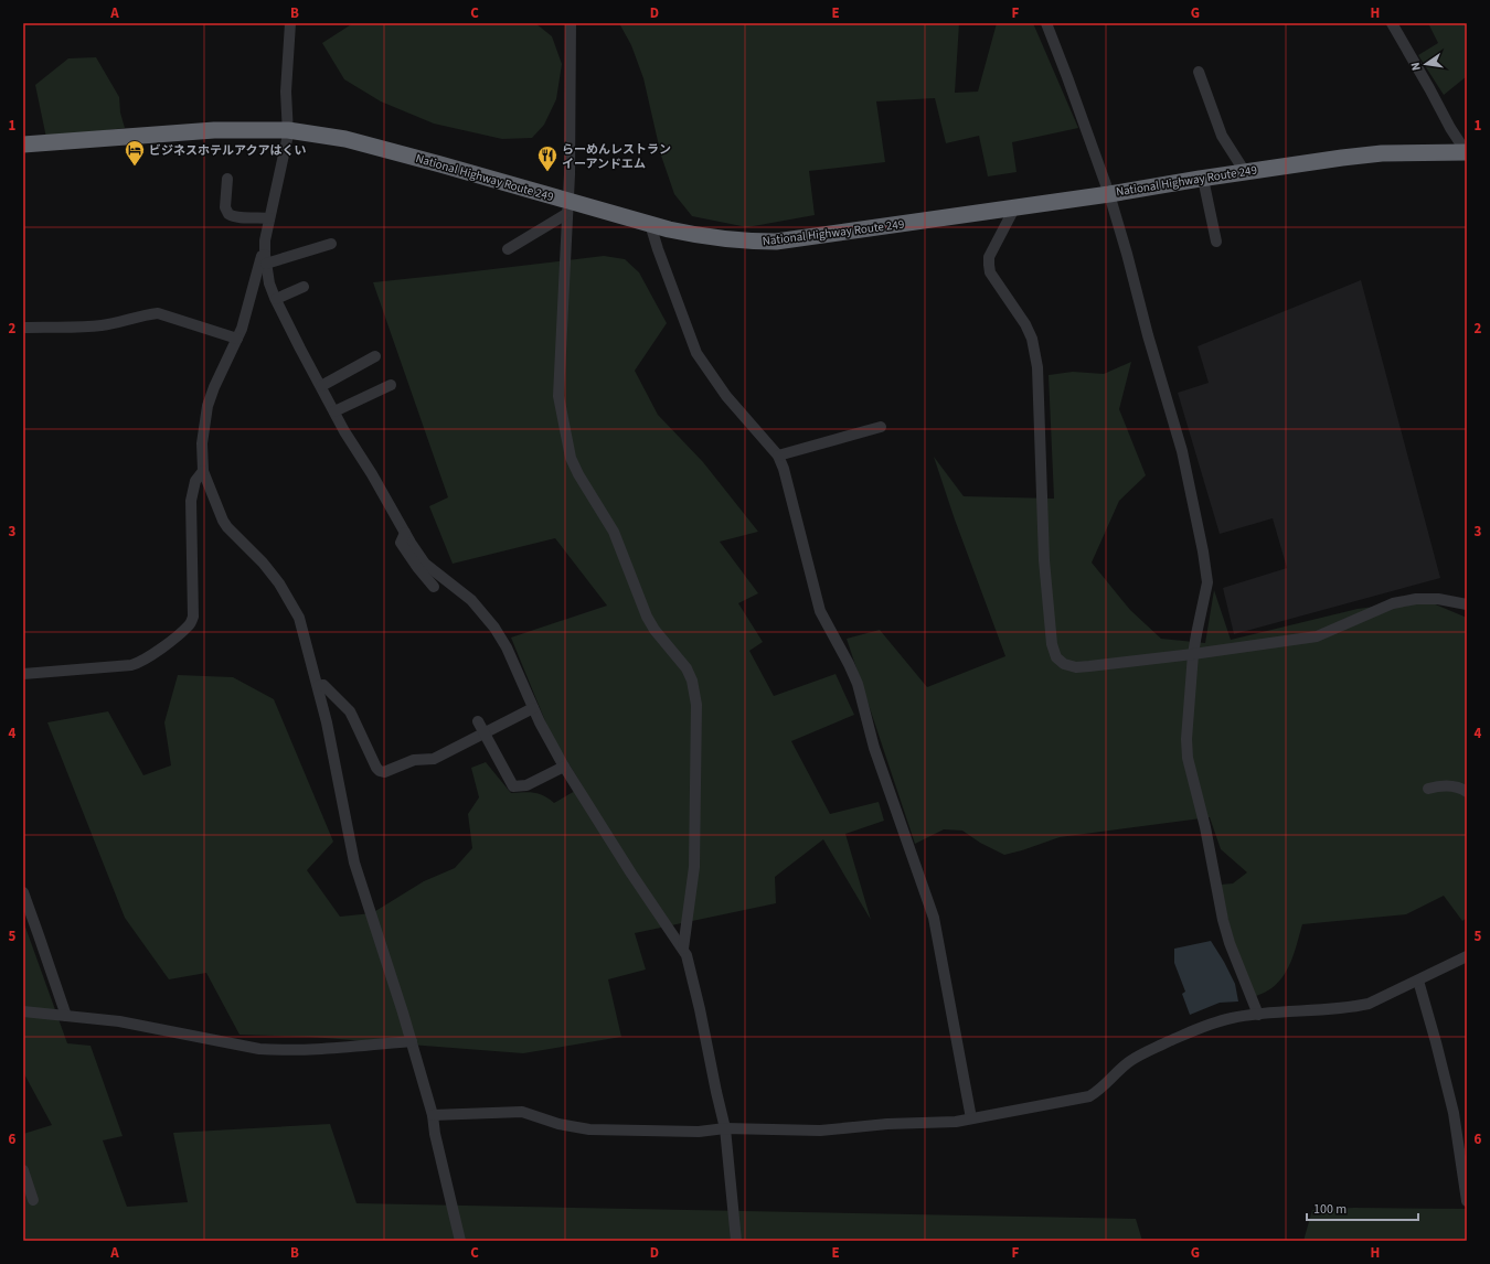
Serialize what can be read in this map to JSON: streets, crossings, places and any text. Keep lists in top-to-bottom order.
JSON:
{
  "streets": {
    "highway": ["National Highway Route 249"]
  },
  "places": {
    "hotel": ["ビジネスホテルアクアはくい"],
    "restaurant": ["らーめんレストラン イーアンドエム"]
  },
  "scale_bar": "100 m",
  "north": "left",
  "grid": {
    "columns": [
      "A",
      "B",
      "C",
      "D",
      "E",
      "F",
      "G",
      "H"
    ],
    "rows": [
      "1",
      "2",
      "3",
      "4",
      "5",
      "6"
    ]
  }
}
